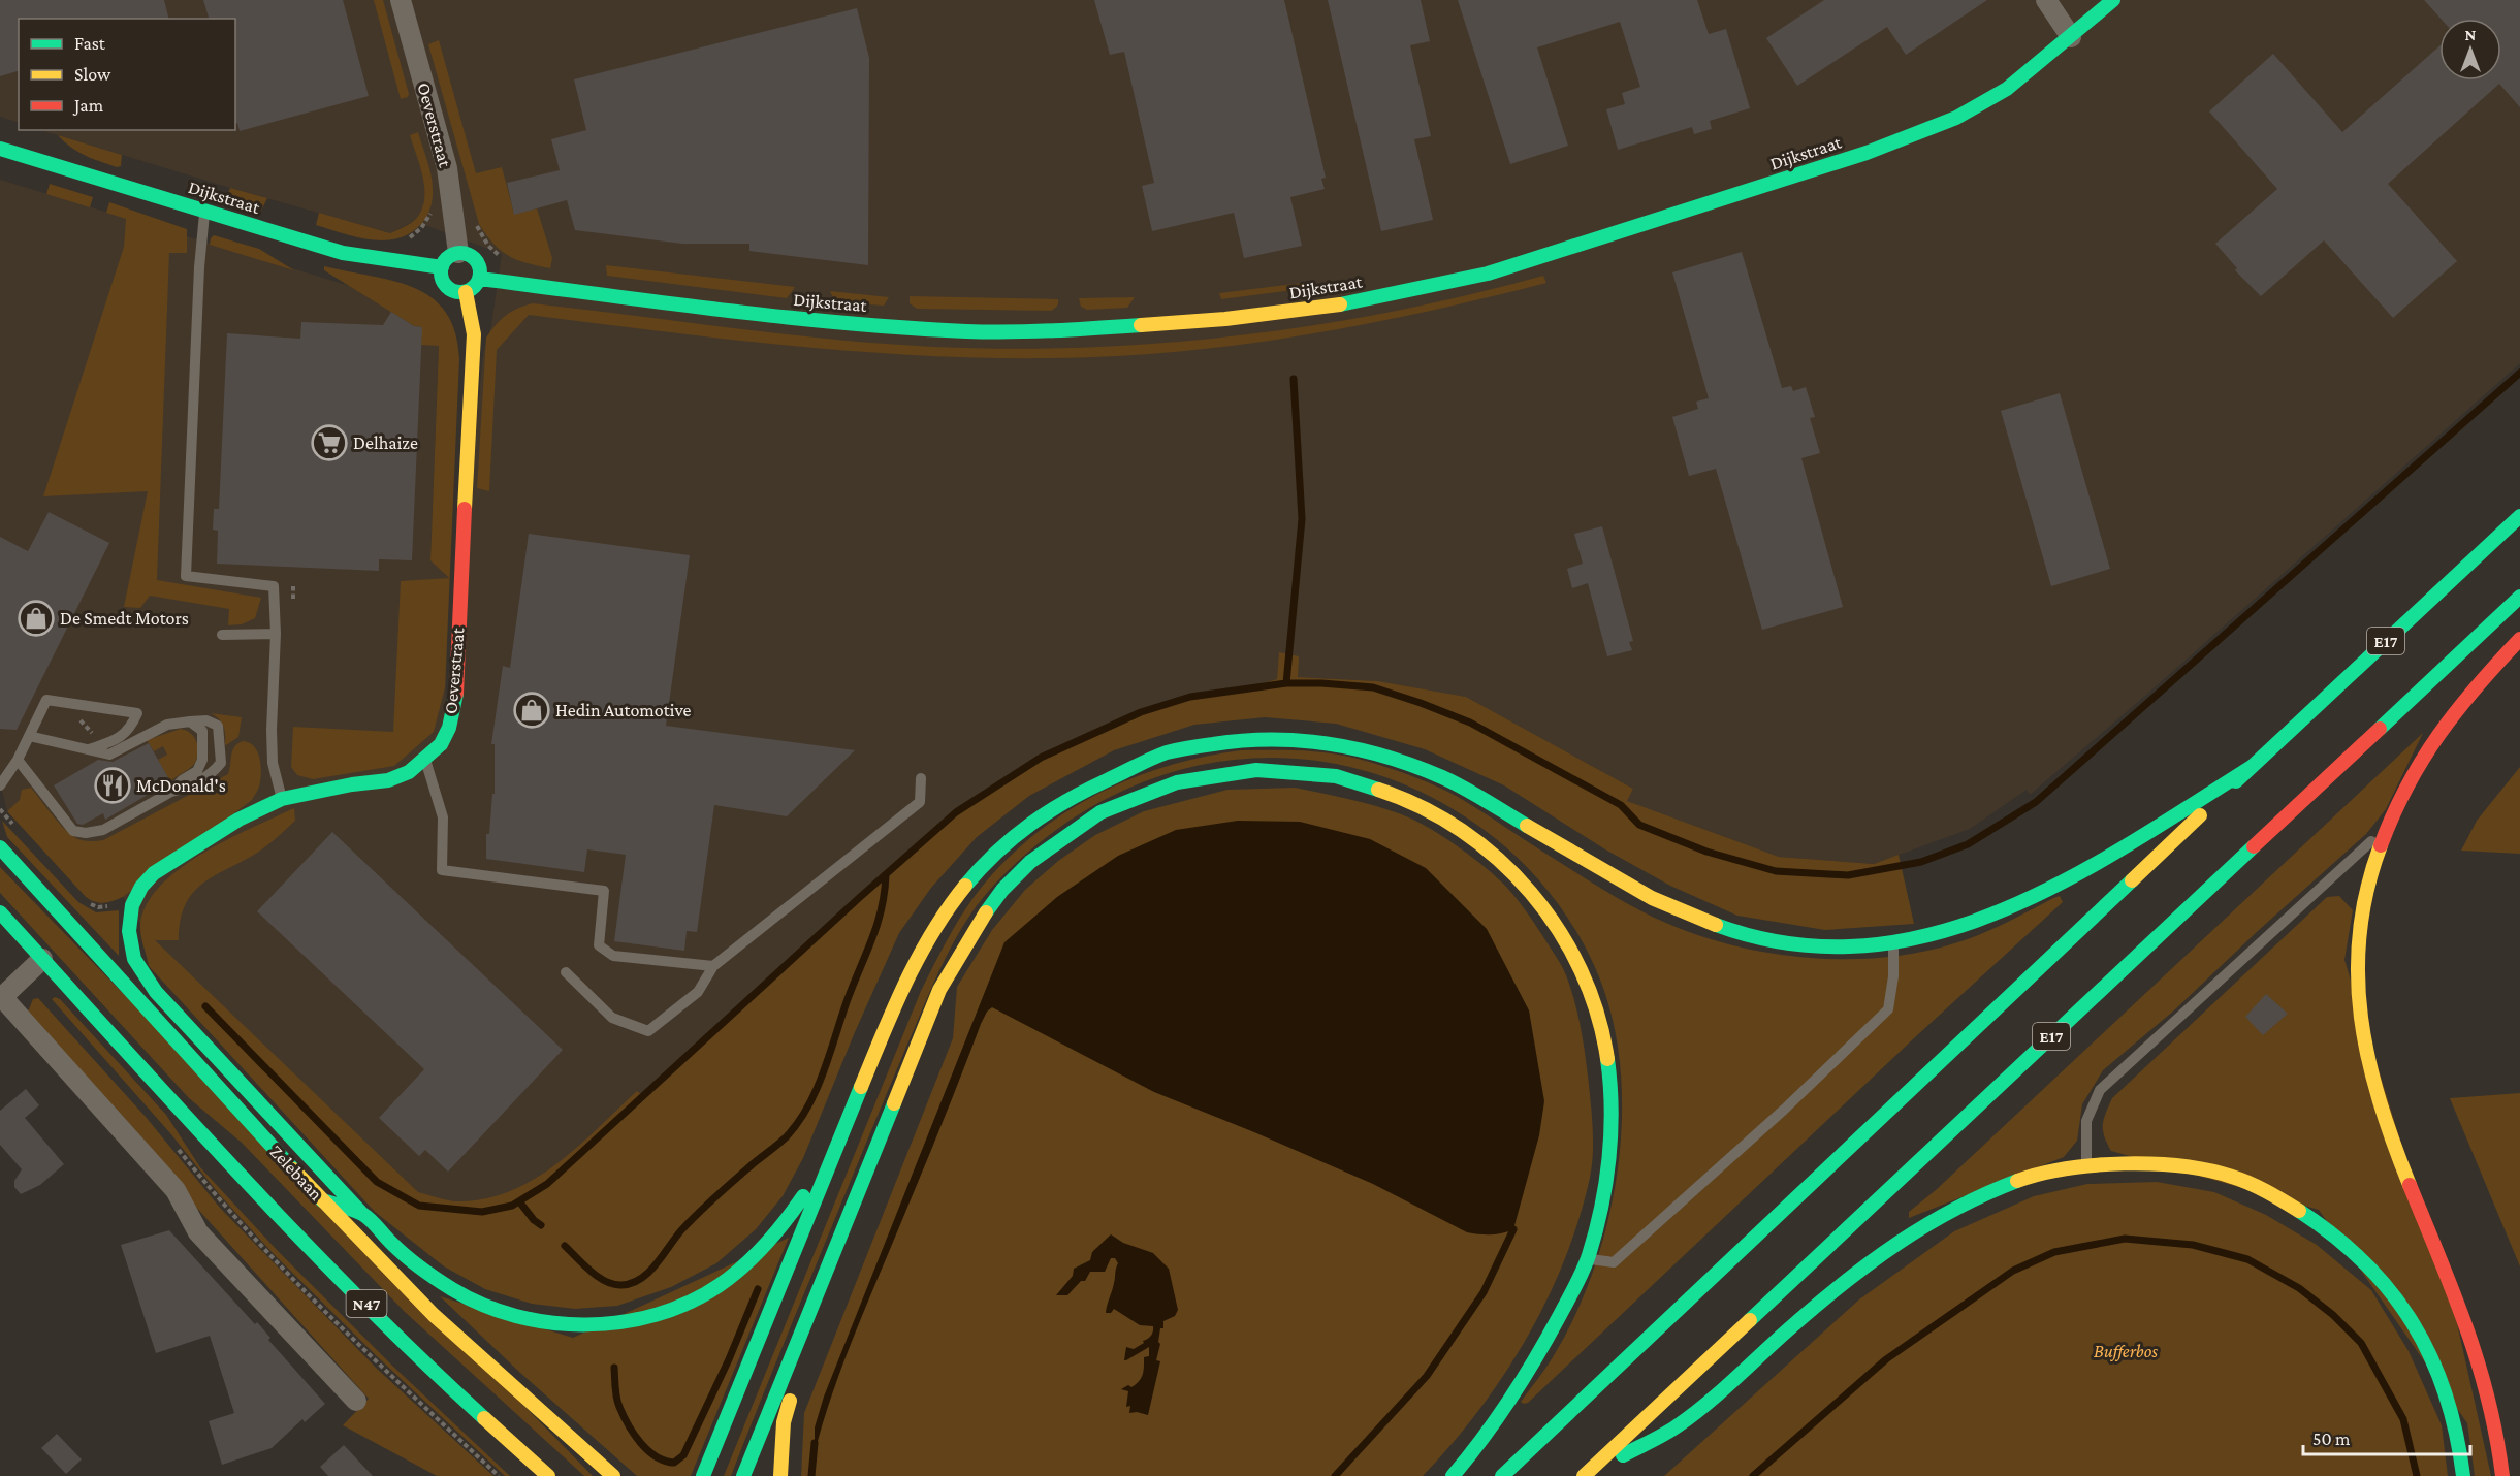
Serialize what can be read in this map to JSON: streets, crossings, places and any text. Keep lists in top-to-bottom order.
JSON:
{
  "streets": {
    "main road": [
      "Oeverstraat",
      "Dijkstraat",
      "E17",
      "Zelebaan",
      "N47"
    ]
  },
  "crossings": [
    ["Oeverstraat", "Dijkstraat"]
  ],
  "parks": ["Bufferbos"],
  "places": {
    "supermarket": ["Delhaize"],
    "shop": ["De Smedt Motors", "Hedin Automotive"],
    "restaurant": ["McDonald's"]
  },
  "legend": ["Fast", "Slow", "Jam"],
  "scale_bar": "50 m",
  "north": "top"
}
